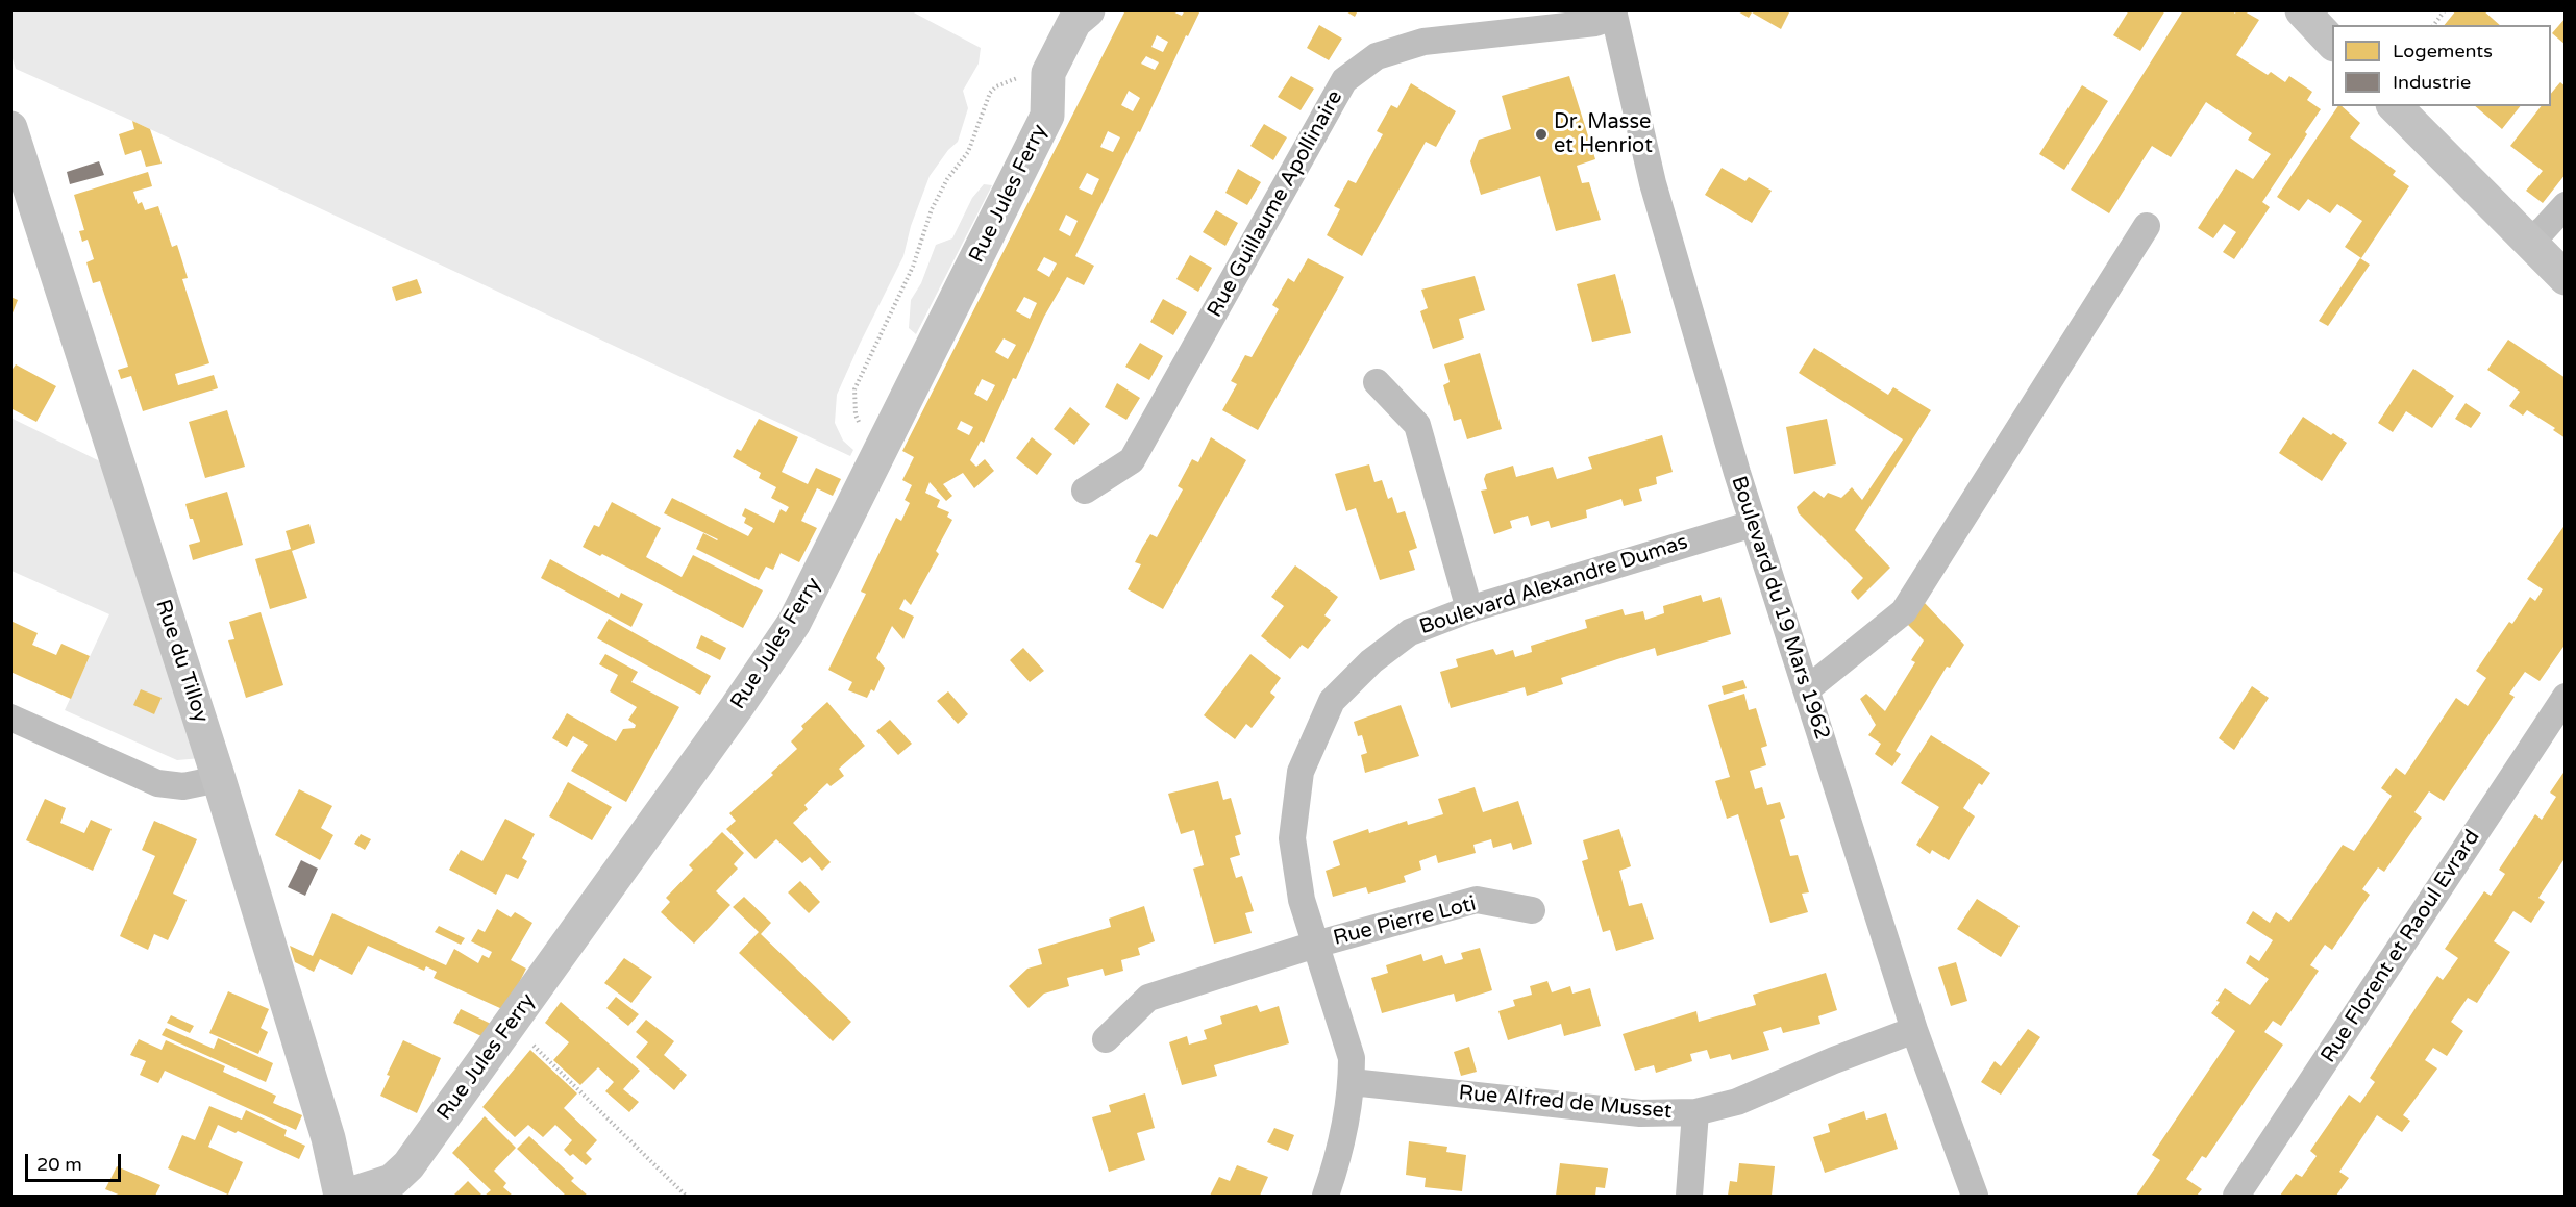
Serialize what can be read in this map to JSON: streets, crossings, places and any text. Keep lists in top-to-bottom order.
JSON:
{
  "streets": {
    "street": [
      "Rue Jules Ferry",
      "Rue Guillaume Apollinaire",
      "Boulevard Alexandre Dumas",
      "Boulevard du 19 Mars 1962",
      "Rue du Tilloy",
      "Rue Pierre Loti",
      "Rue Florent et Raoul Evrard",
      "Rue Alfred de Musset"
    ]
  },
  "crossings": [
    ["Rue Guillaume Apollinaire", "Boulevard du 19 Mars 1962"],
    ["Boulevard Alexandre Dumas", "Boulevard du 19 Mars 1962"],
    ["Boulevard Alexandre Dumas", "Rue Pierre Loti"],
    ["Boulevard Alexandre Dumas", "Rue Alfred de Musset"],
    ["Boulevard du 19 Mars 1962", "Rue Alfred de Musset"]
  ],
  "places": ["Dr. Masse et Henriot"],
  "legend": ["Logements", "Industrie"],
  "scale_bar": "20 m"
}
